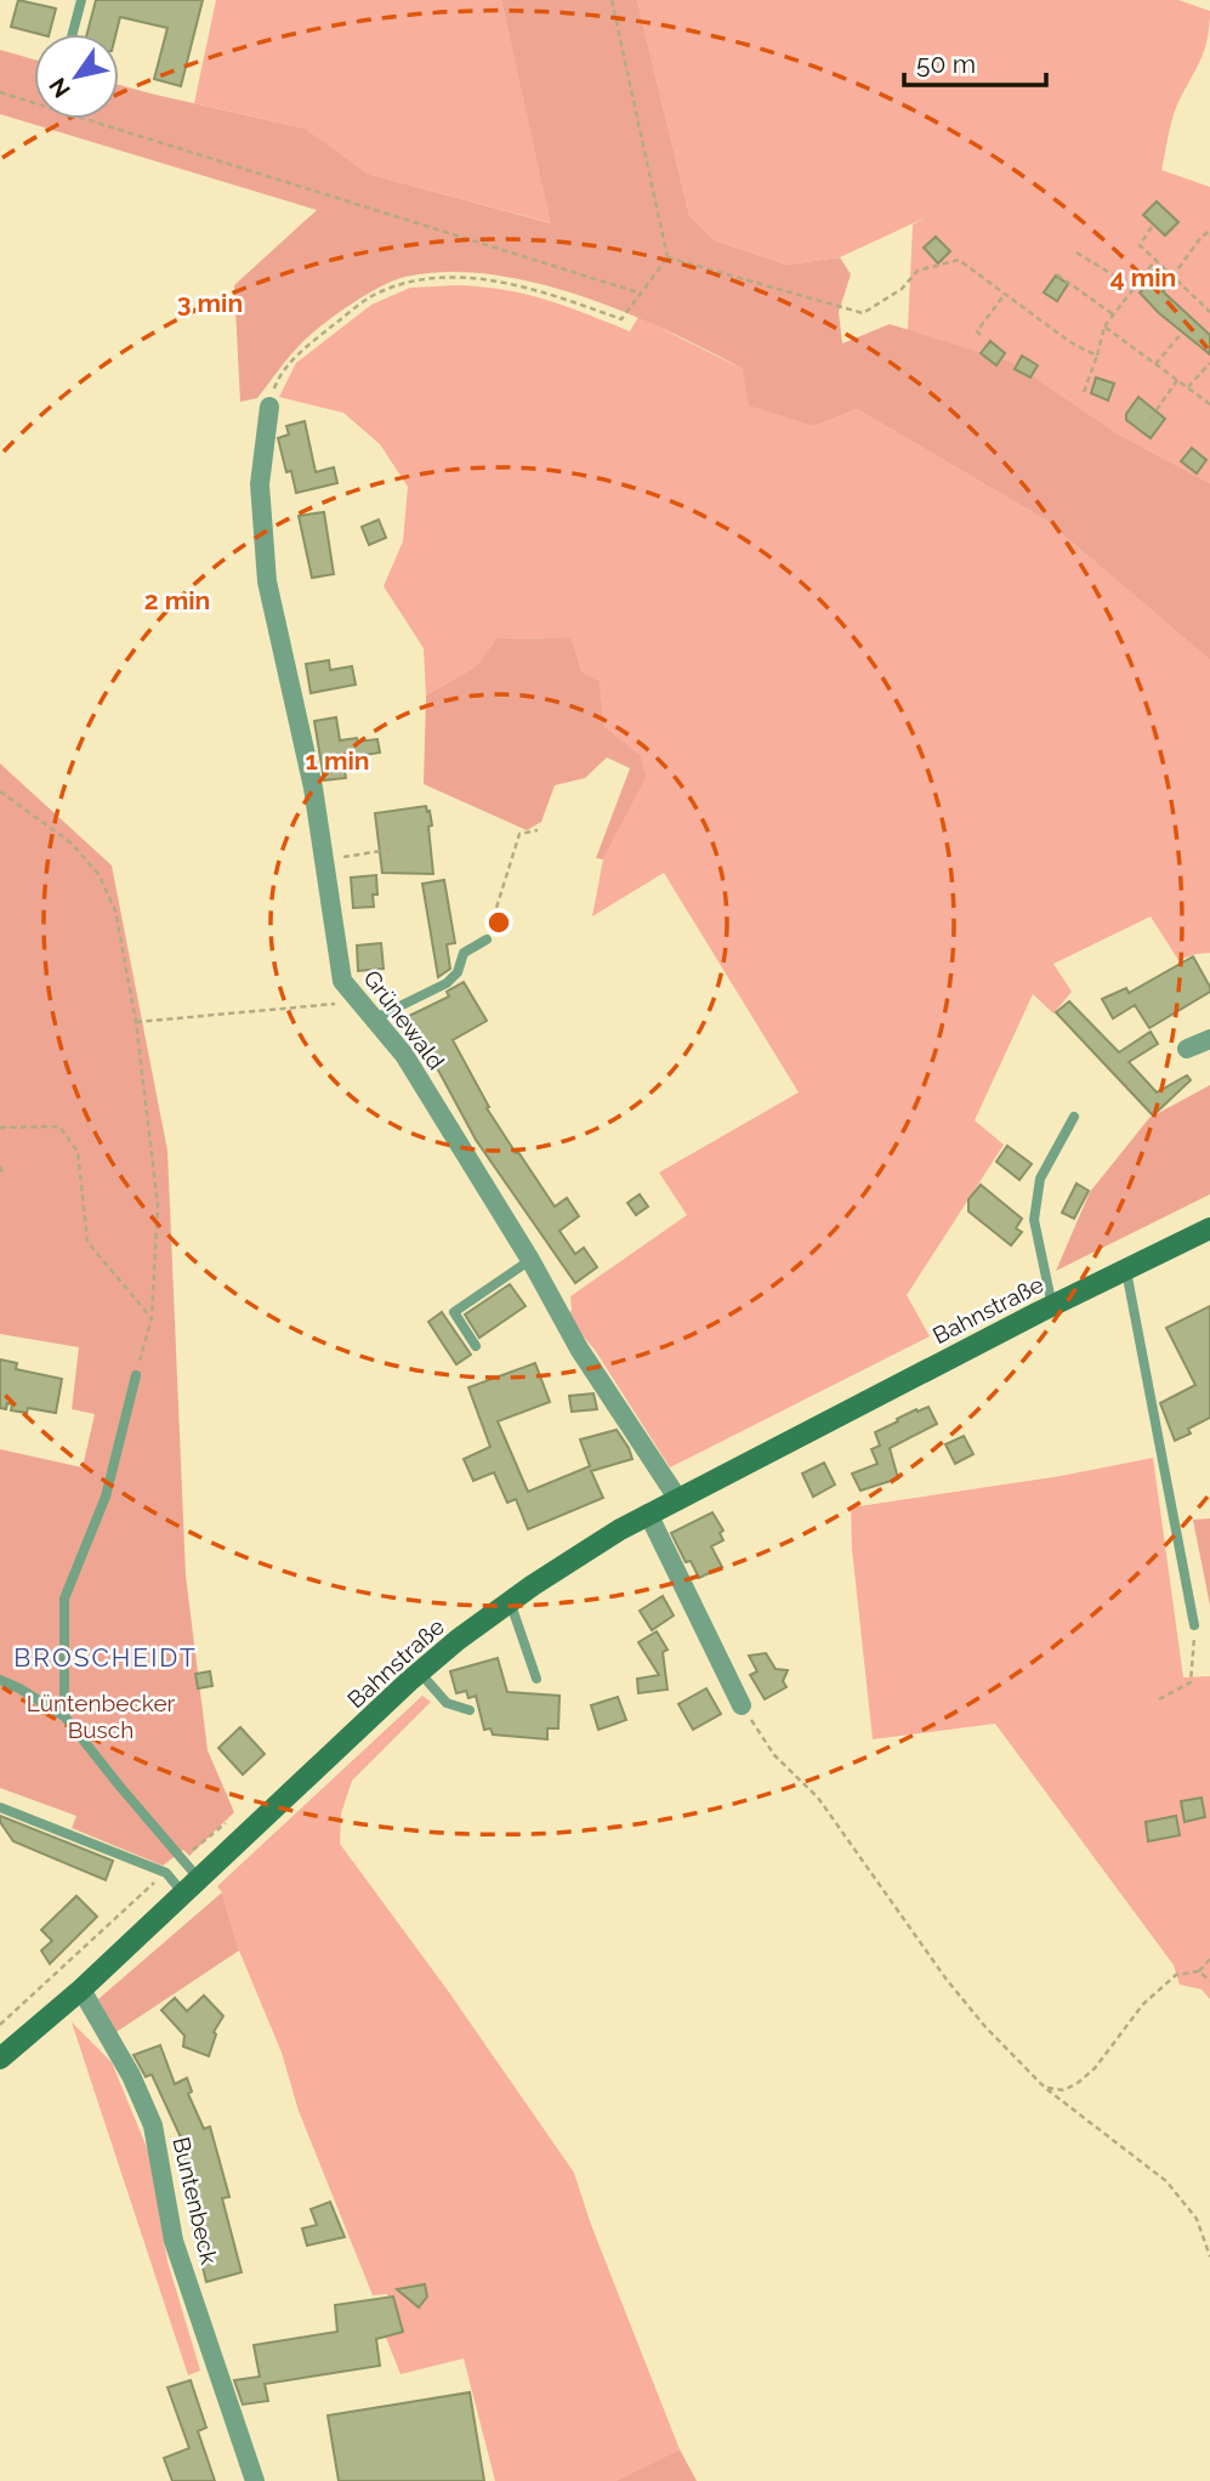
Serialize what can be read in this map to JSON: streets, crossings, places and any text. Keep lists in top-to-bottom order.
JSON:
{
  "streets": {
    "main road": ["Bahnstraße"],
    "street": ["Grünewald", "Buntenbeck"]
  },
  "crossings": [
    ["Grünewald", "Bahnstraße"],
    ["Bahnstraße", "Buntenbeck"]
  ],
  "districts": ["BROSCHEIDT"],
  "parks": ["Lüntenbecker Busch"],
  "scale_bar": "50 m",
  "north": "bottom left",
  "rings": [
    "4 min",
    "3 min",
    "2 min",
    "1 min"
  ]
}
